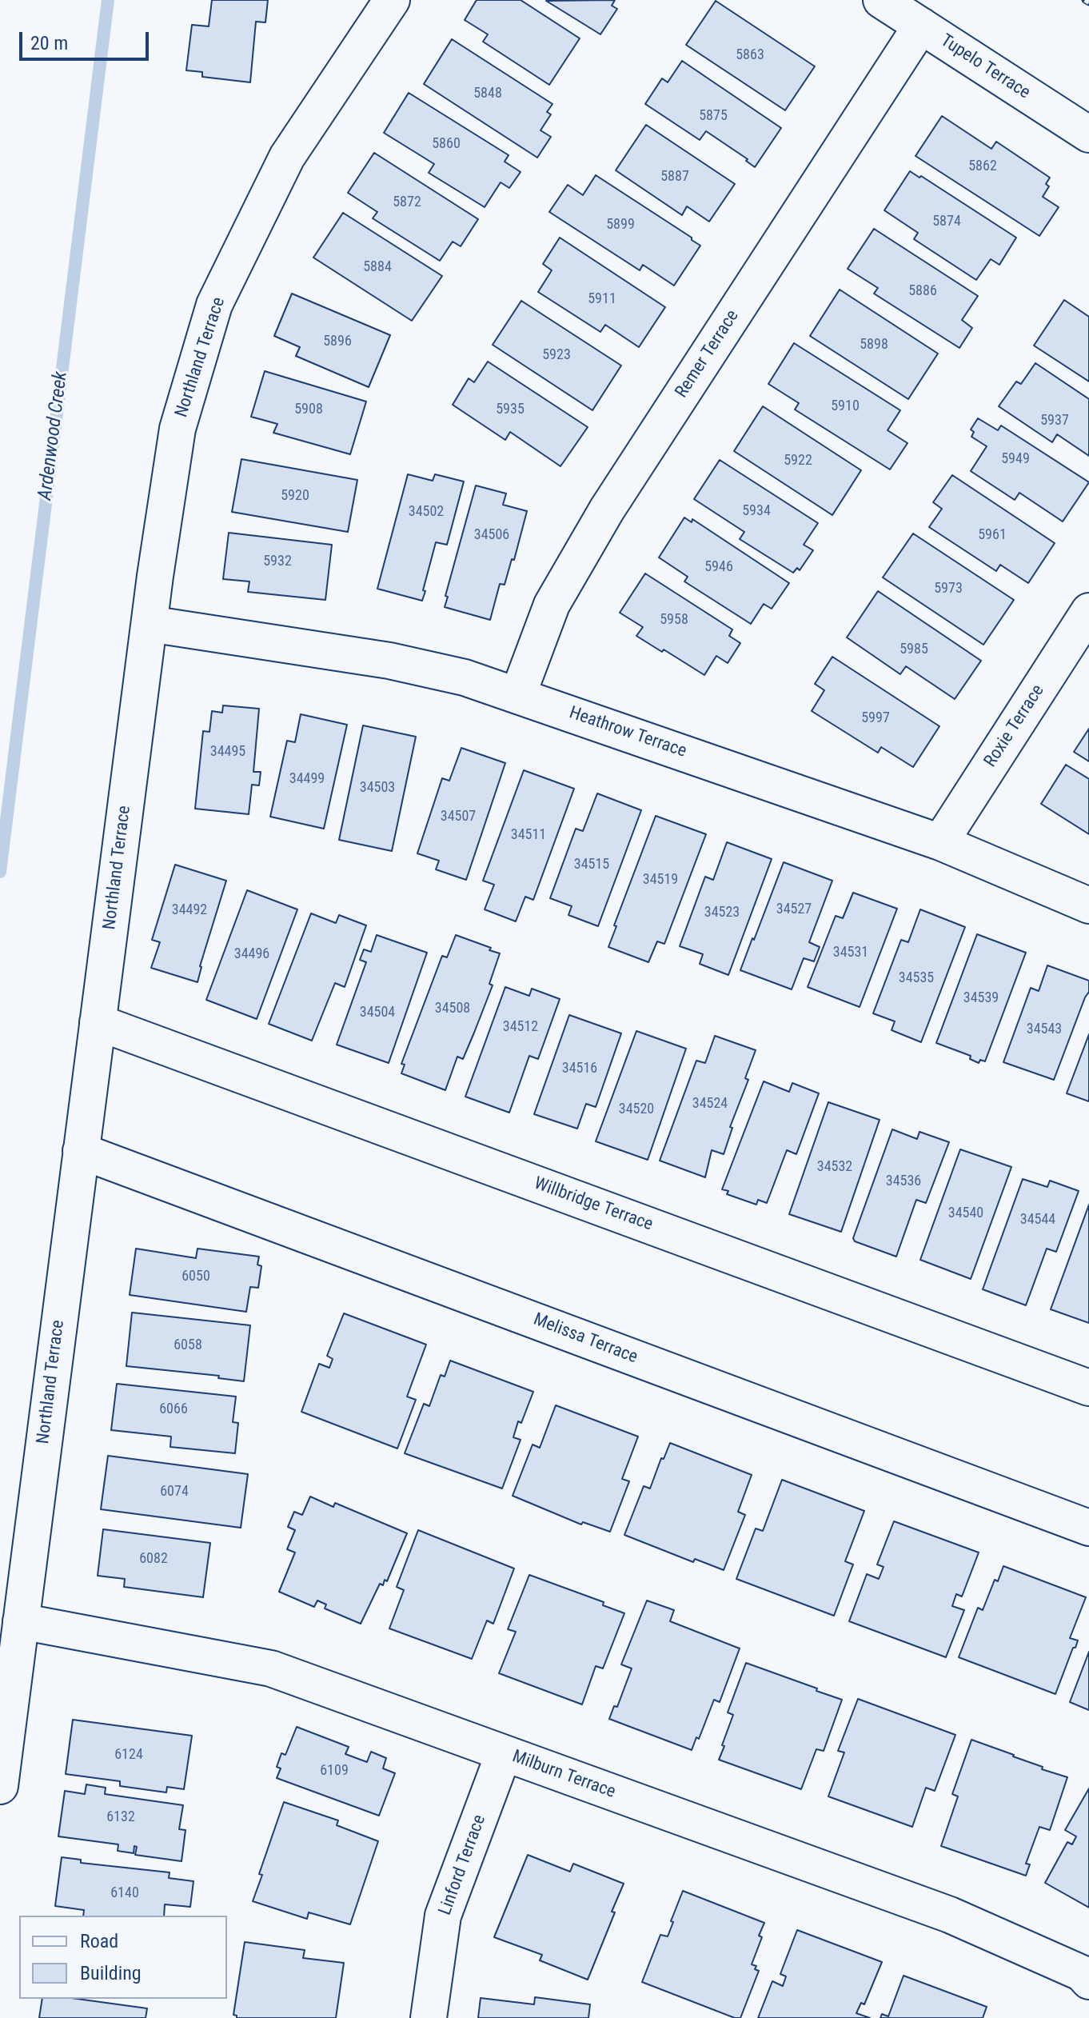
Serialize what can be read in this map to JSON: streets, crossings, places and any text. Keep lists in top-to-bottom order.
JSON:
{
  "streets": {
    "street": [
      "Tupelo Terrace",
      "Remer Terrace",
      "Northland Terrace",
      "Roxie Terrace",
      "Heathrow Terrace",
      "Willbridge Terrace",
      "Melissa Terrace",
      "Milburn Terrace",
      "Linford Terrace"
    ]
  },
  "crossings": [
    ["Tupelo Terrace", "Remer Terrace"],
    ["Remer Terrace", "Heathrow Terrace"],
    ["Northland Terrace", "Heathrow Terrace"],
    ["Northland Terrace", "Willbridge Terrace"],
    ["Northland Terrace", "Melissa Terrace"],
    ["Northland Terrace", "Milburn Terrace"],
    ["Roxie Terrace", "Heathrow Terrace"],
    ["Milburn Terrace", "Linford Terrace"]
  ],
  "water": ["Ardenwood Creek"],
  "house_numbers": [
    "5863",
    "5848",
    "5875",
    "5860",
    "5862",
    "5887",
    "5872",
    "5874",
    "5899",
    "5884",
    "5886",
    "5911",
    "5896",
    "5898",
    "5923",
    "5910",
    "5908",
    "5935",
    "5937",
    "5949",
    "5922",
    "5920",
    "5934",
    "34502",
    "34506",
    "5961",
    "5932",
    "5946",
    "5973",
    "5958",
    "5985",
    "5997",
    "34495",
    "34499",
    "34503",
    "34507",
    "34511",
    "34515",
    "34519",
    "34527",
    "34492",
    "34523",
    "34531",
    "34496",
    "34535",
    "34539",
    "34508",
    "34504",
    "34512",
    "34543",
    "34516",
    "34524",
    "34520",
    "34532",
    "34536",
    "34540",
    "34544",
    "6050",
    "6058",
    "6066",
    "6074",
    "6082",
    "6124",
    "6109",
    "6132",
    "6140"
  ],
  "legend": ["Road", "Building"],
  "scale_bar": "20 m"
}
